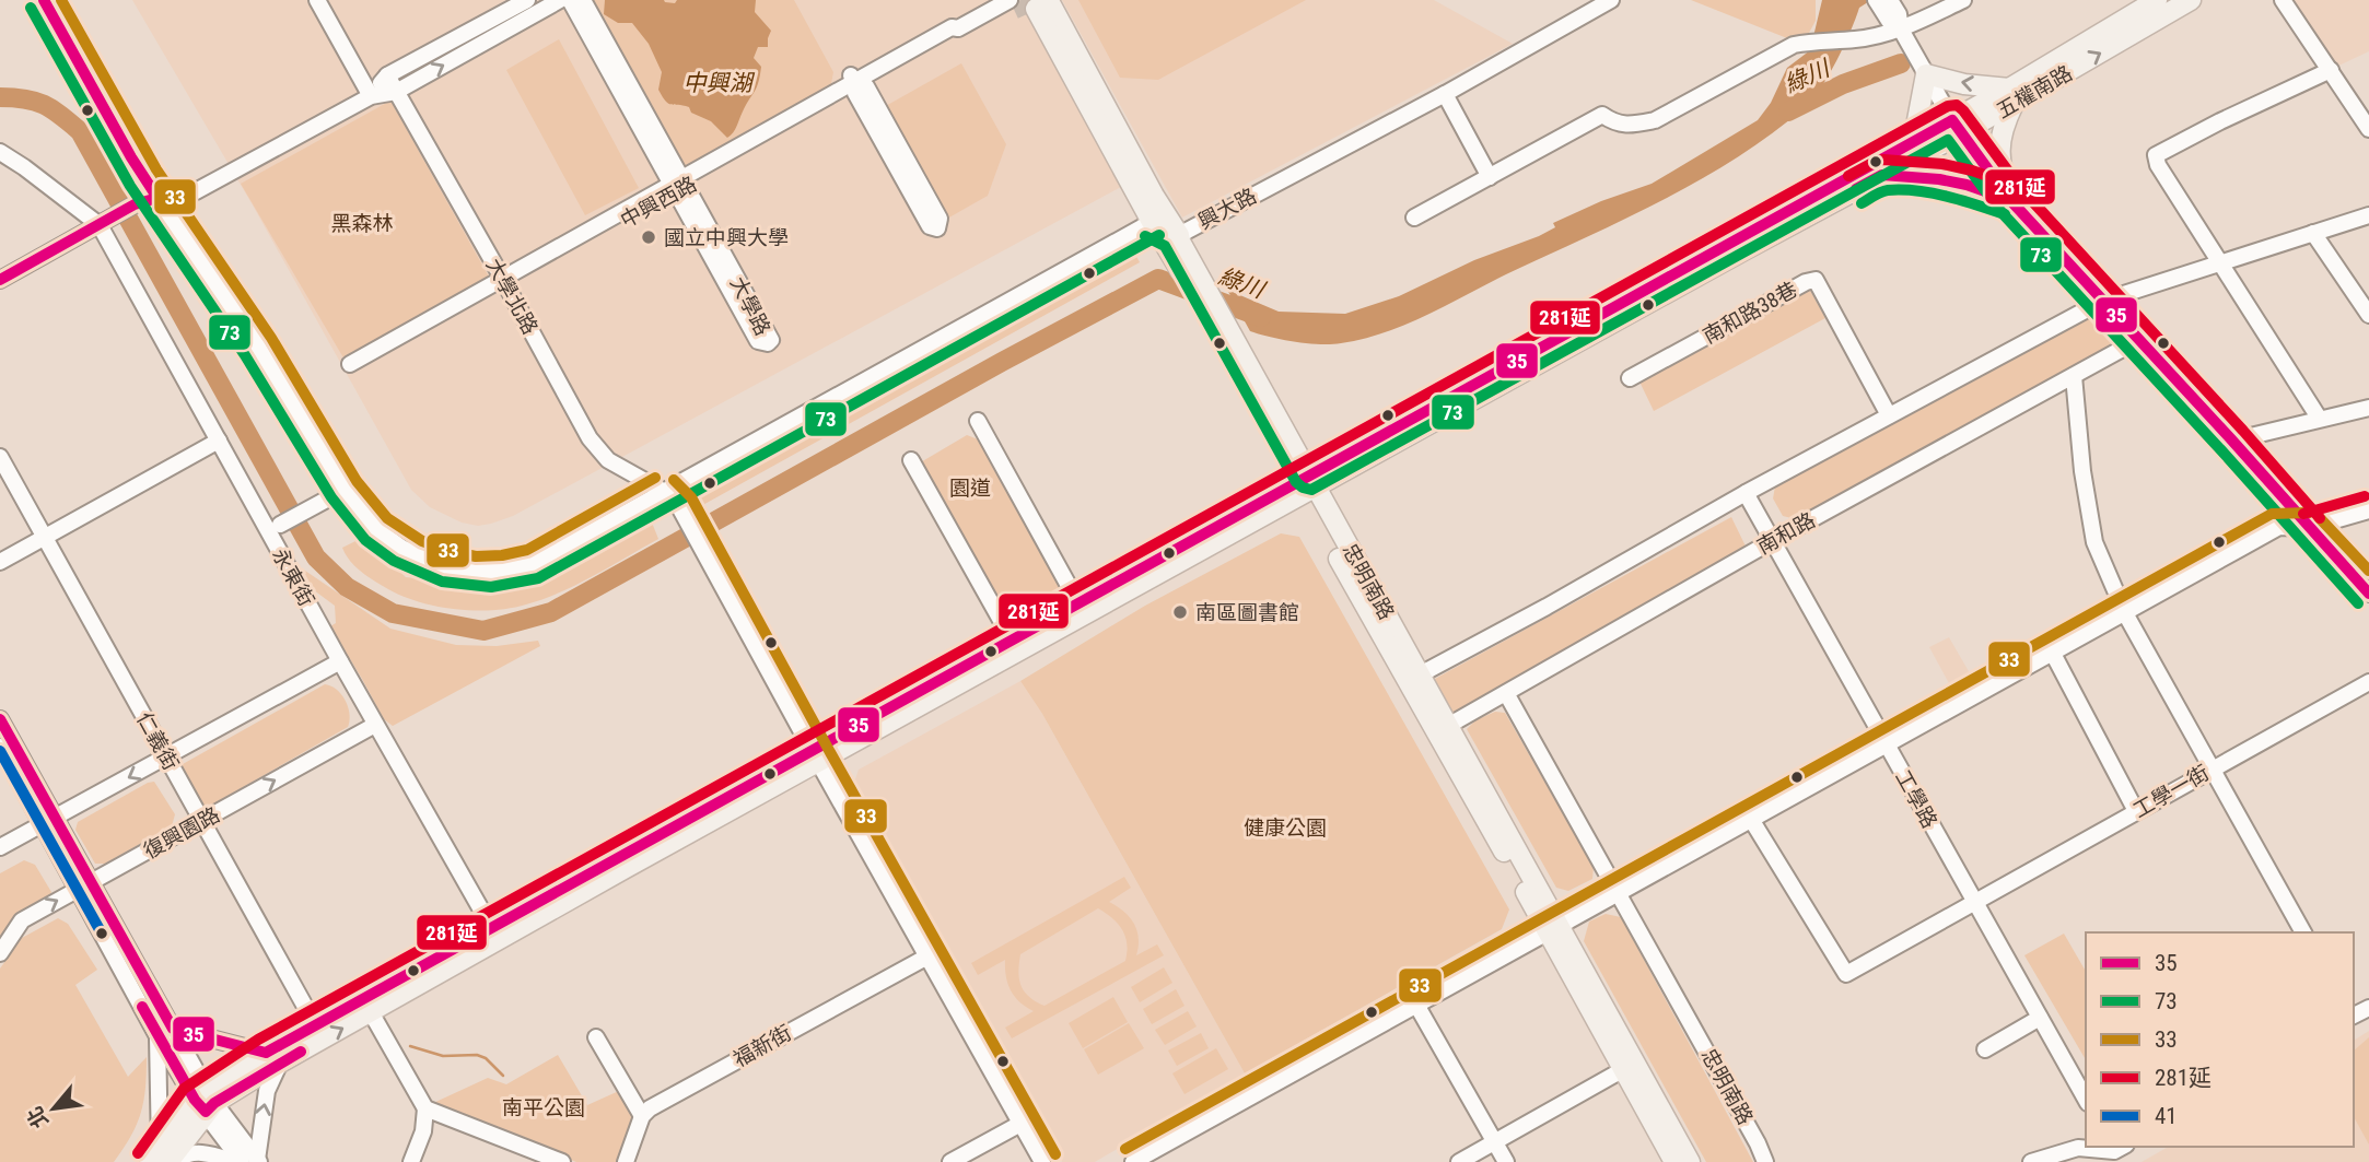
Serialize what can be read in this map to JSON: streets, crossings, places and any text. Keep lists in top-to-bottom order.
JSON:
{
  "streets": {
    "main road": ["五權南路", "忠明南路"],
    "street": [
      "中興西路",
      "興大路",
      "大學北路",
      "大學路",
      "南和路38巷",
      "南和路",
      "永東街",
      "仁義街",
      "工學一街",
      "工學路",
      "復興園路",
      "福新街"
    ]
  },
  "crossings": [
    ["五權南路", "大學北路"],
    ["五權南路", "永東街"],
    ["五權南路", "忠明南路"],
    ["五權南路", "仁義街"],
    ["中興西路", "大學北路"],
    ["中興西路", "大學路"],
    ["興大路", "忠明南路"],
    ["大學北路", "福新街"],
    ["南和路", "忠明南路"],
    ["南和路", "工學路"],
    ["永東街", "復興園路"],
    ["仁義街", "復興園路"],
    ["工學一街", "工學路"]
  ],
  "water": ["綠川", "中興湖"],
  "parks": [
    "黑森林",
    "園道",
    "健康公園",
    "南平公園"
  ],
  "places": ["國立中興大學", "南區圖書館"],
  "lines": [
    "transit line 35",
    "transit line 33",
    "transit line 73",
    "transit line 281延",
    "transit line 41"
  ],
  "legend": [
    "35",
    "73",
    "33",
    "281延",
    "41"
  ],
  "north": "bottom left"
}
